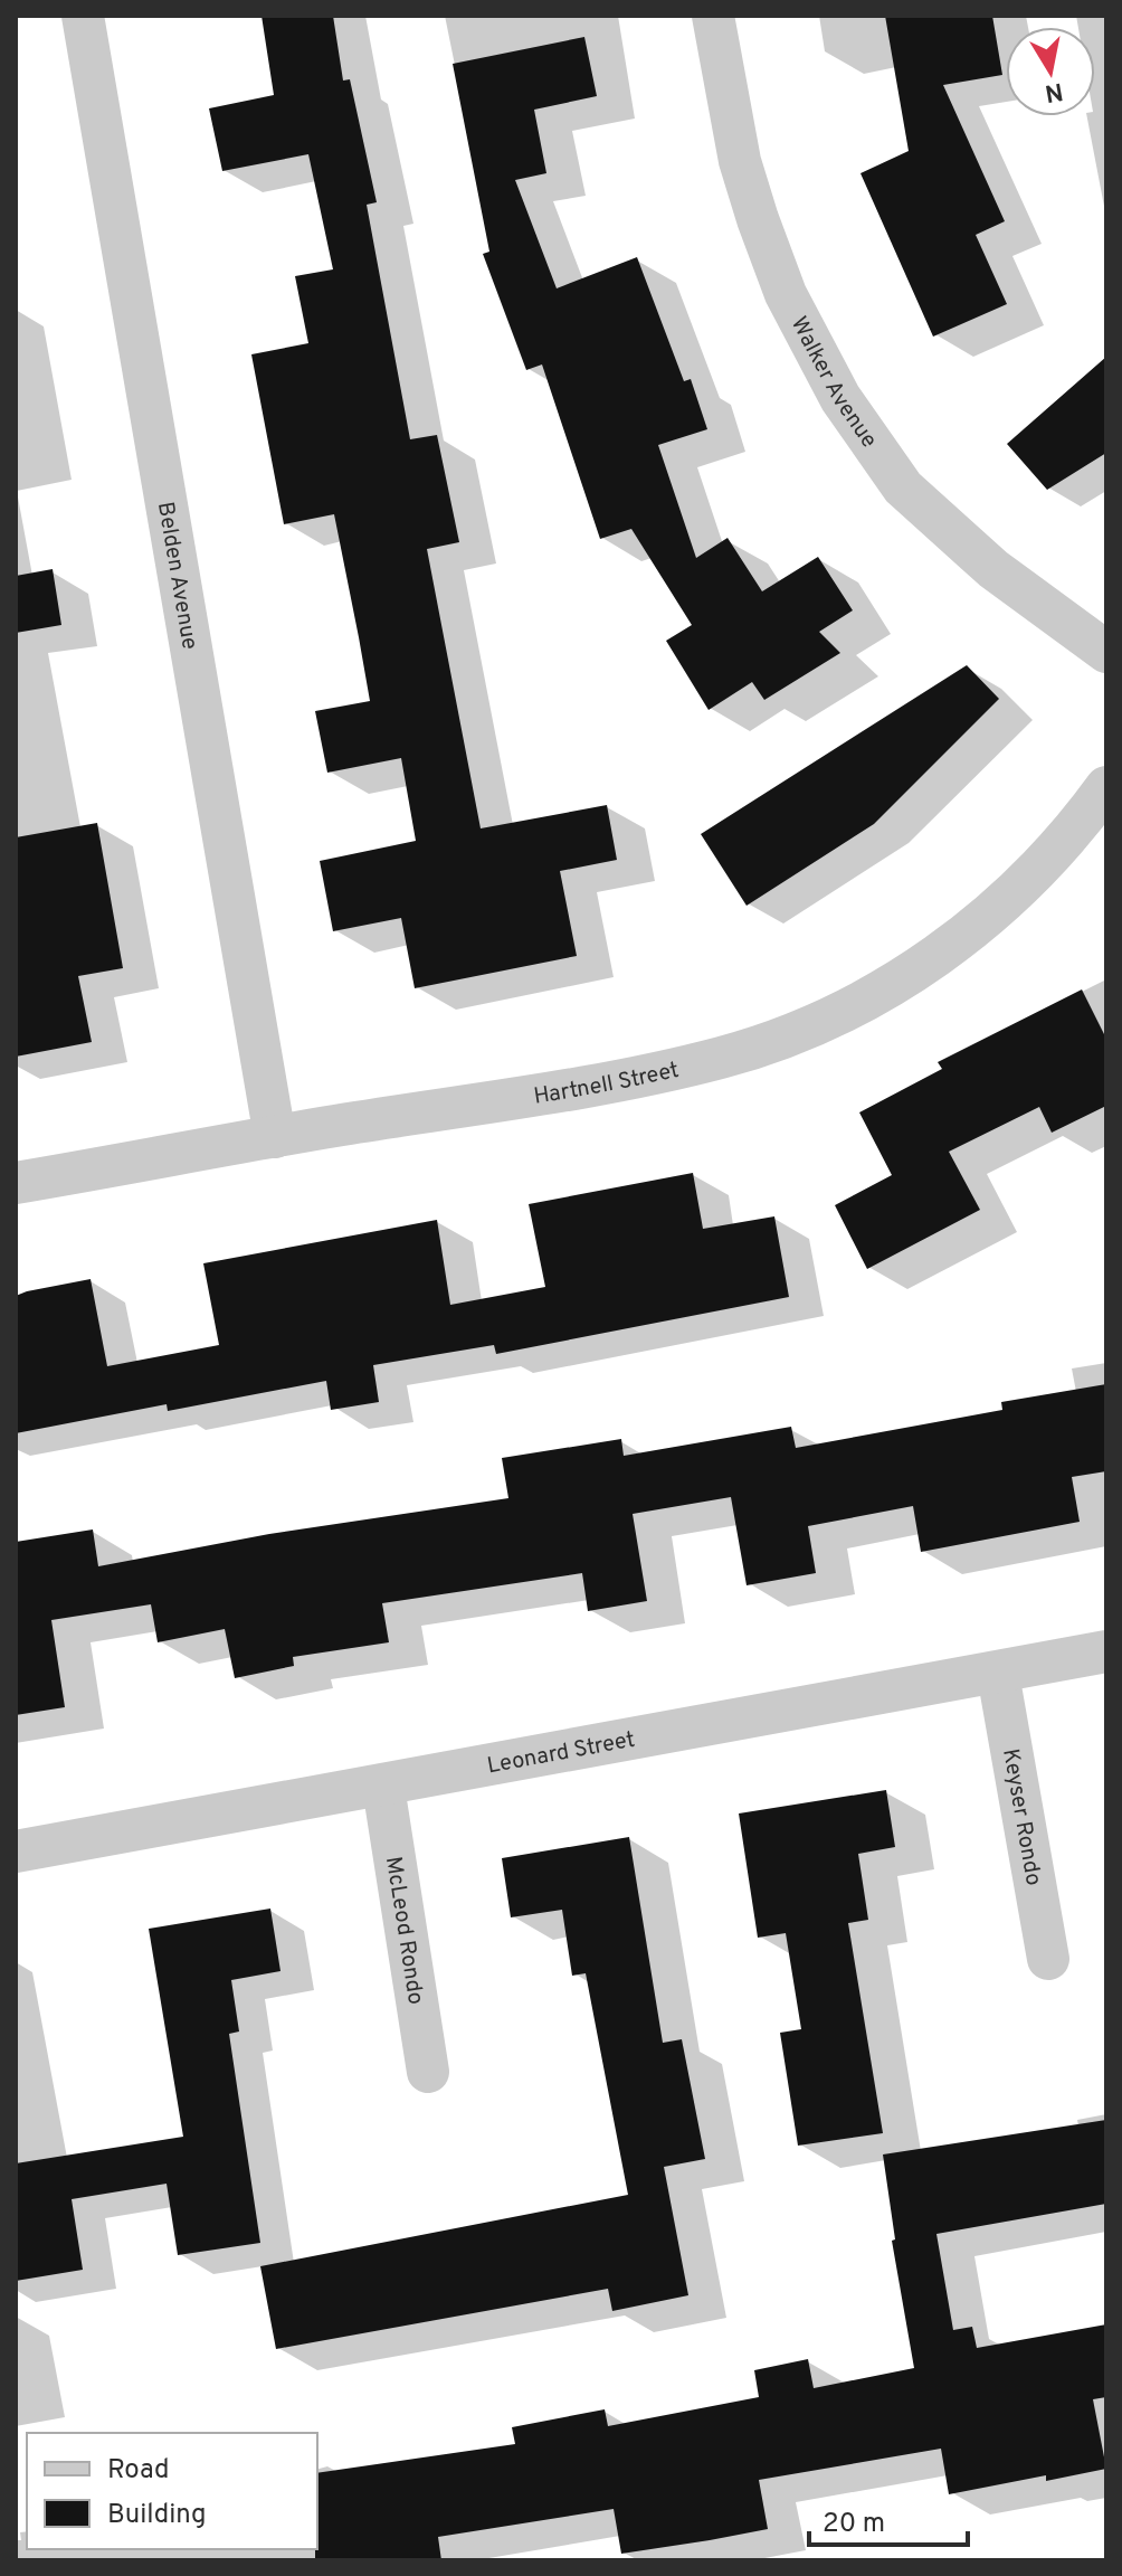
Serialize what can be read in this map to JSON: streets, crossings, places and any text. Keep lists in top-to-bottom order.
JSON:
{
  "streets": {
    "street": [
      "Walker Avenue",
      "Belden Avenue",
      "Hartnell Street",
      "Leonard Street",
      "Keyser Rondo",
      "McLeod Rondo"
    ]
  },
  "crossings": [
    ["Belden Avenue", "Hartnell Street"],
    ["Leonard Street", "Keyser Rondo"],
    ["Leonard Street", "McLeod Rondo"]
  ],
  "legend": ["Road", "Building"],
  "scale_bar": "20 m",
  "north": "bottom"
}
